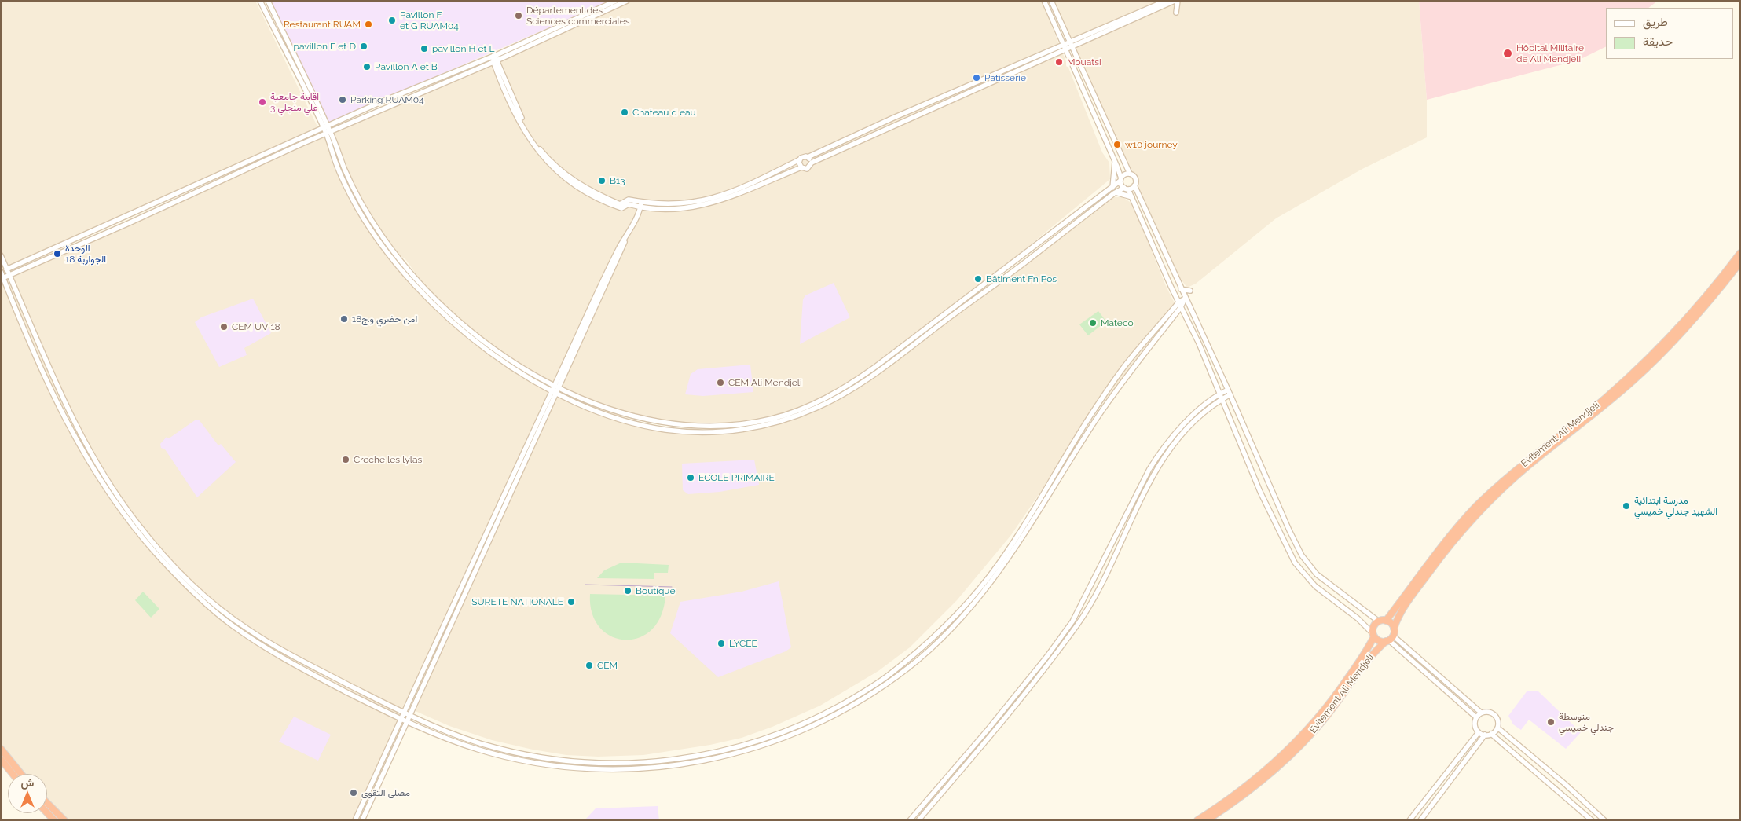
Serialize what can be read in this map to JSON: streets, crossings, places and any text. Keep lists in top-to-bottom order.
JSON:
{
  "streets": {
    "highway": ["Evitement Ali Mendjeli"]
  },
  "places": [
    "Département des Sciences commerciales",
    "Pavillon F et G RUAM04",
    "Restaurant RUAM",
    "pavillon E et D",
    "pavillon H et L",
    "Hôpital Militaire de Ali Mendjeli",
    "Mouatsi",
    "Pavillon A et B",
    "Pâtisserie",
    "Parking RUAM04",
    "اقامة جامعية علي منجلي 3",
    "Chateau d eau",
    "w10 journey",
    "B13",
    "الوحدة الجوارية 18",
    "Bâtiment Fn Pos",
    "امن حضري و.ج18",
    "Mateco",
    "CEM UV 18",
    "CEM Ali Mendjeli",
    "Creche les lylas",
    "ECOLE PRIMAIRE",
    "مدرسة ابتدائية الشهيد جندلي خميسي",
    "Boutique",
    "SURETE NATIONALE",
    "LYCEE",
    "CEM",
    "متوسطة جندلي خميسي",
    "مصلى التقوى"
  ],
  "legend": ["طريق", "حديقة"],
  "north": "top"
}
